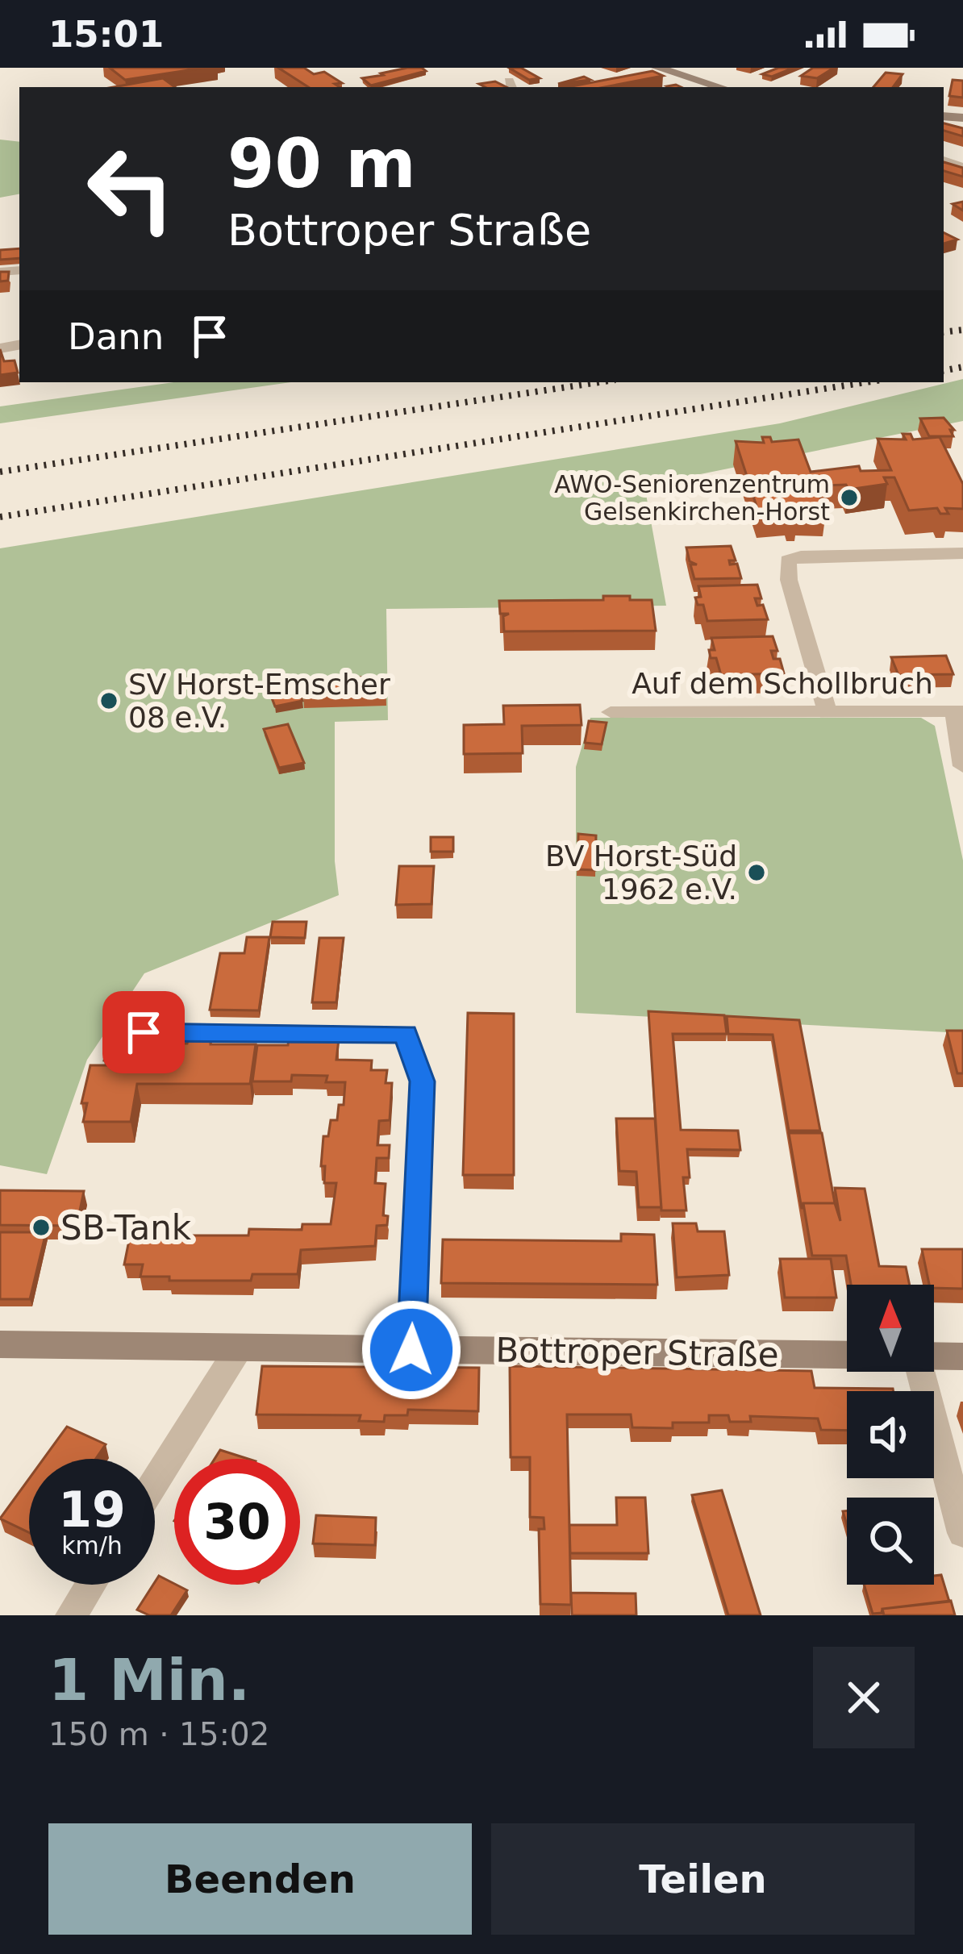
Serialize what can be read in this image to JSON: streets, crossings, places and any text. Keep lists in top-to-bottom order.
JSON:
{
  "streets": {
    "main road": ["Bottroper Straße"],
    "street": ["Auf dem Schollbruch"]
  },
  "places": [
    "AWO-Seniorenzentrum Gelsenkirchen-Horst",
    "SV Horst-Emscher 08 e.V.",
    "BV Horst-Süd 1962 e.V.",
    "SB-Tank"
  ],
  "north": "top",
  "page": {
    "status": "15:01",
    "turn": ["90 m", "Bottroper Straße"],
    "then": "Dann",
    "speed": "19 km/h",
    "limit": "30",
    "heading": ["1 Min.", "150 m · 15:02"],
    "buttons": ["Beenden", "Teilen"]
  }
}
